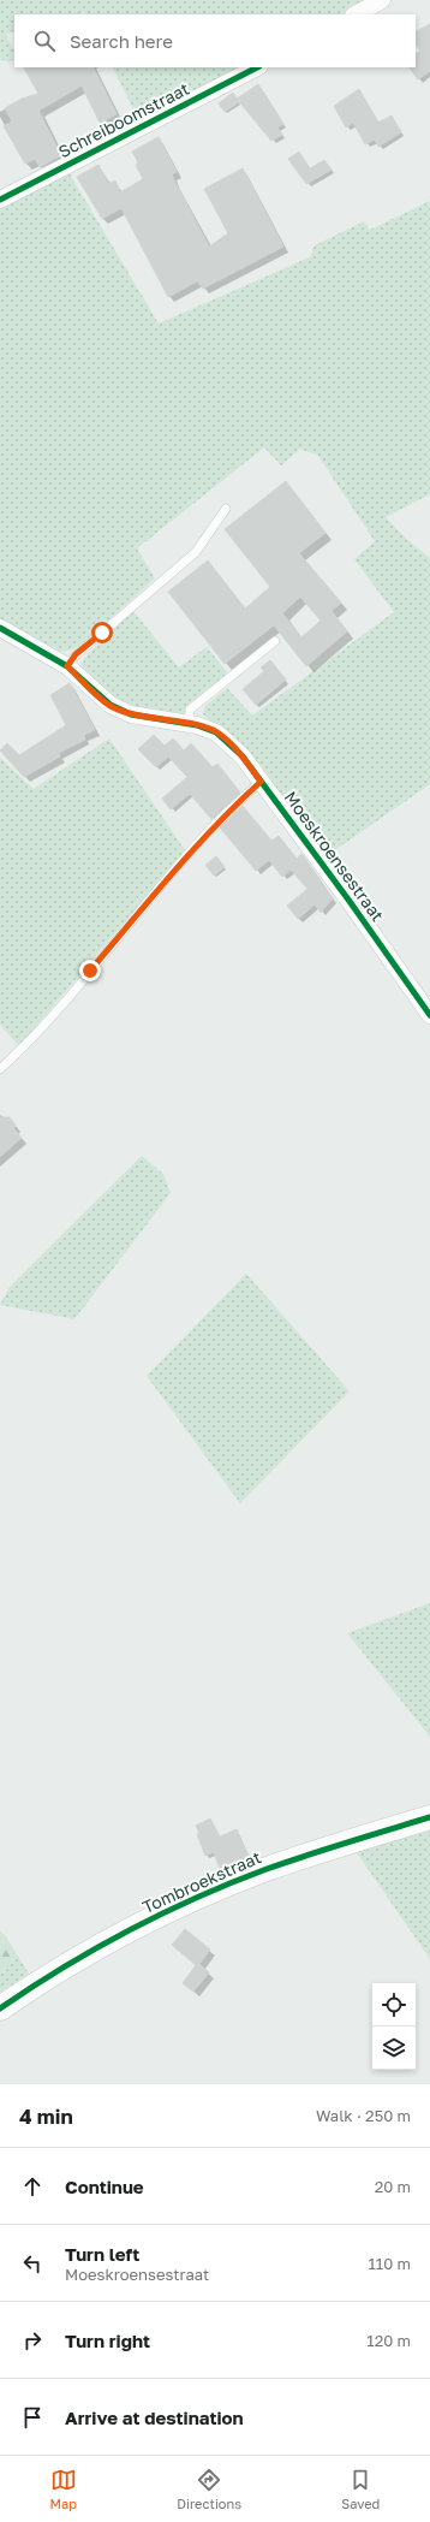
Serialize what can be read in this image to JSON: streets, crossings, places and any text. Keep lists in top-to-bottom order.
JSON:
{
  "streets": {
    "street": ["Schreiboomstraat", "Moeskroensestraat", "Tombroekstraat"]
  },
  "page": {
    "search": "Search here",
    "heading": ["4 min", "Walk · 250 m"],
    "list": [
      ["Continue", "20 m"],
      ["Turn left", "Moeskroensestraat", "110 m"],
      ["Turn right", "120 m"],
      "Arrive at destination"
    ],
    "nav": ["Map", "Directions", "Saved"]
  }
}
